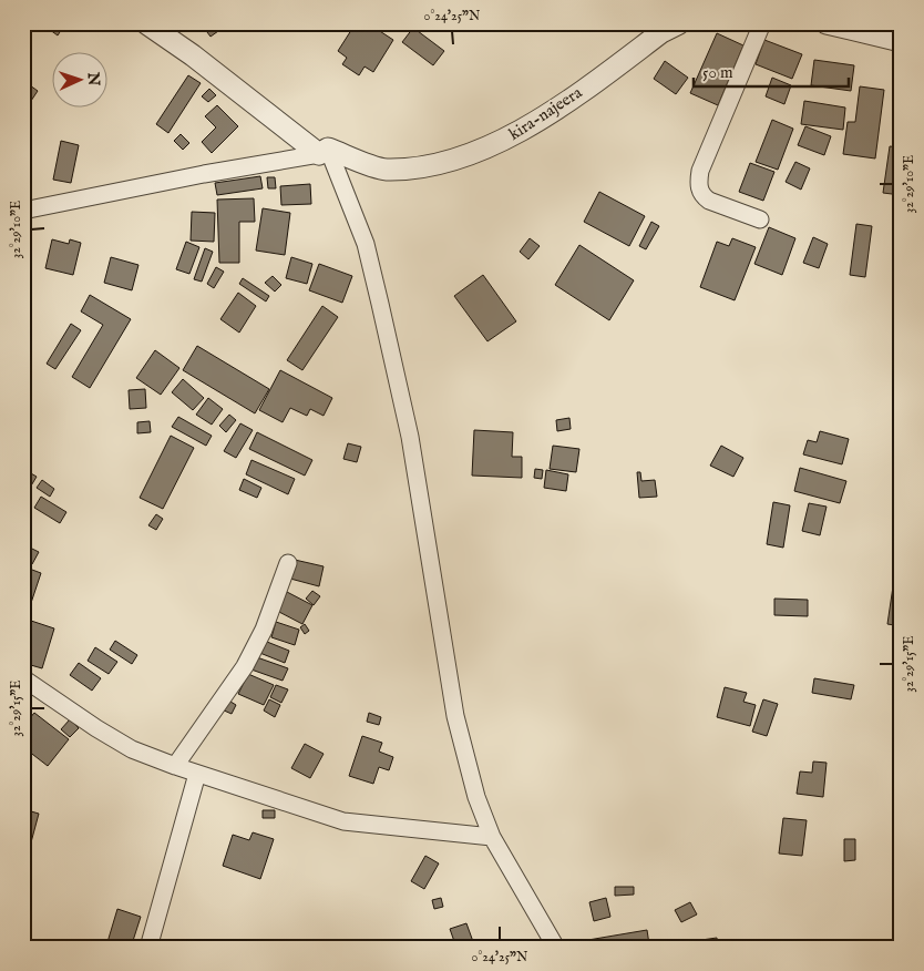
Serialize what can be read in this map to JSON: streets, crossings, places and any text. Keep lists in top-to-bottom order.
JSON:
{
  "streets": {
    "street": ["kira-najeera"]
  },
  "scale_bar": "50 m",
  "north": "right",
  "coordinates": ["0°24'25\"N", "32°29'10\"E", "32°29'15\"E"]
}
